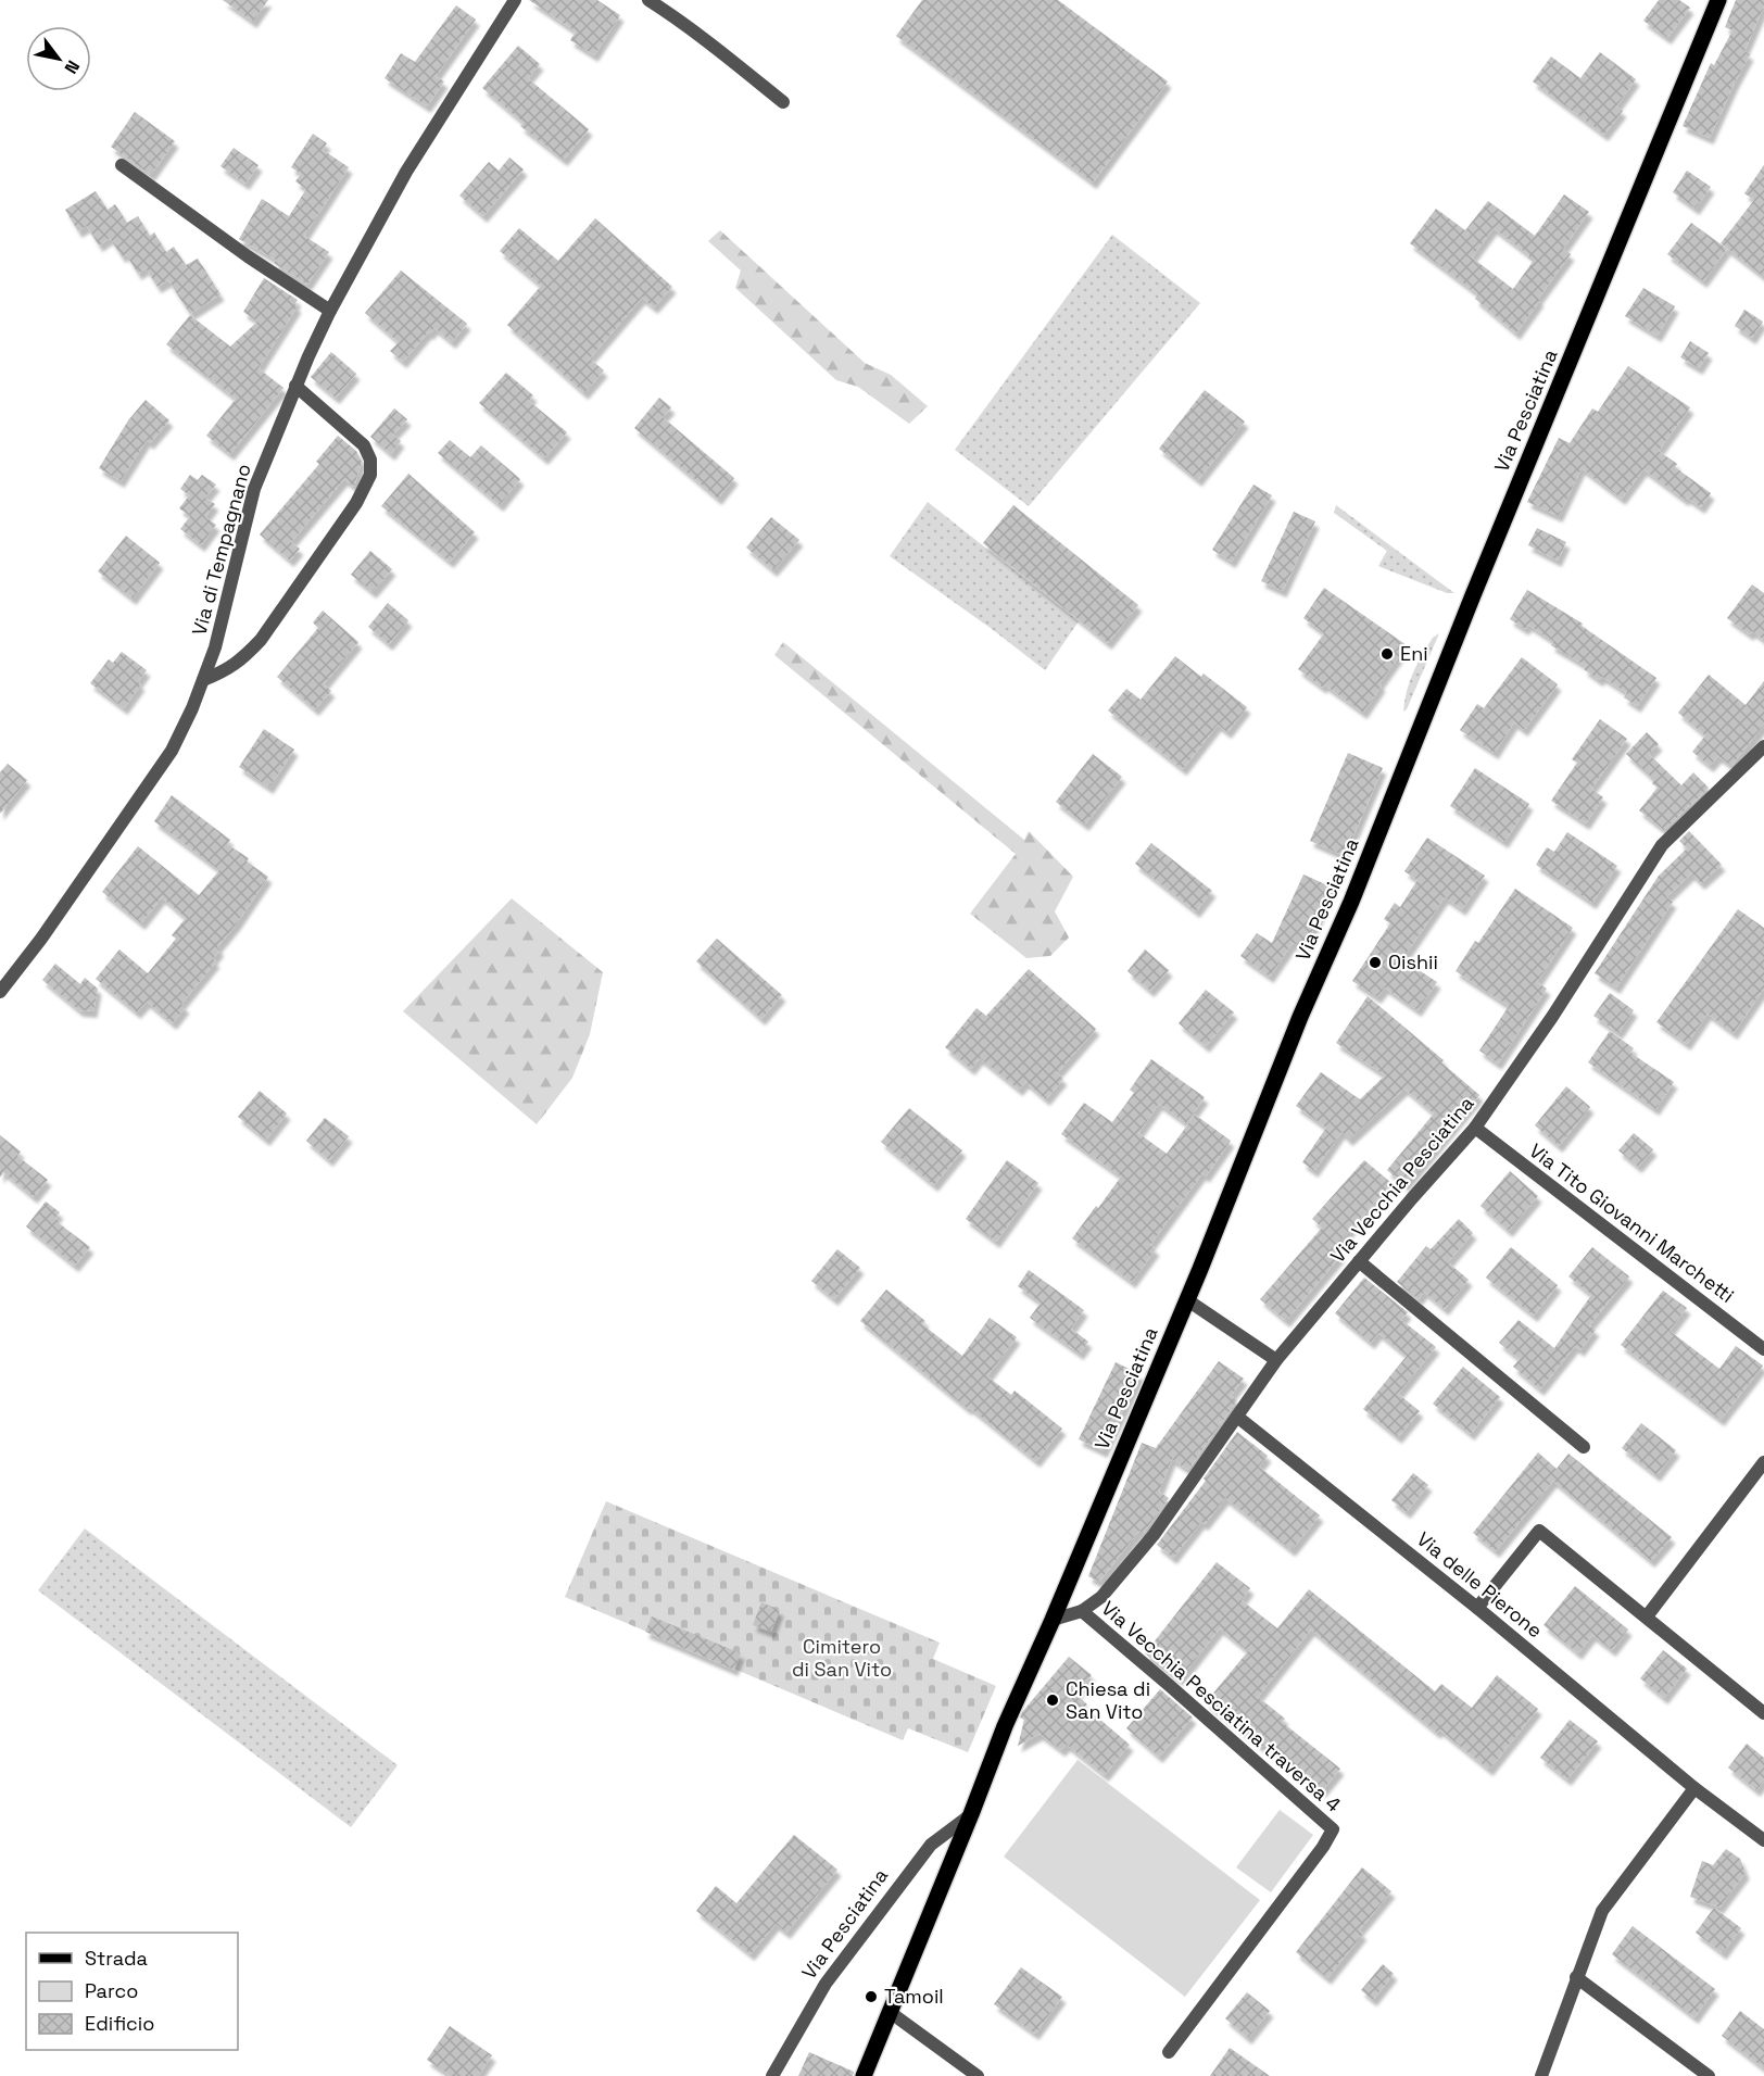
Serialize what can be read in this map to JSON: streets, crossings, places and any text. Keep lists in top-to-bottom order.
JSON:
{
  "streets": {
    "main road": ["Via Pesciatina"],
    "street": [
      "Via di Tempagnano",
      "Via Vecchia Pesciatina",
      "Via Tito Giovanni Marchetti",
      "Via delle Pierone",
      "Via Vecchia Pesciatina traversa 4"
    ]
  },
  "crossings": [
    ["Via Pesciatina", "Via Vecchia Pesciatina"],
    ["Via Vecchia Pesciatina", "Via Tito Giovanni Marchetti"],
    ["Via Vecchia Pesciatina", "Via delle Pierone"],
    ["Via Vecchia Pesciatina", "Via Vecchia Pesciatina traversa 4"]
  ],
  "parks": ["Cimitero di San Vito"],
  "places": [
    "Eni",
    "Oishii",
    "Chiesa di San Vito",
    "Tamoil"
  ],
  "legend": ["Strada", "Parco", "Edificio"],
  "north": "bottom right"
}
